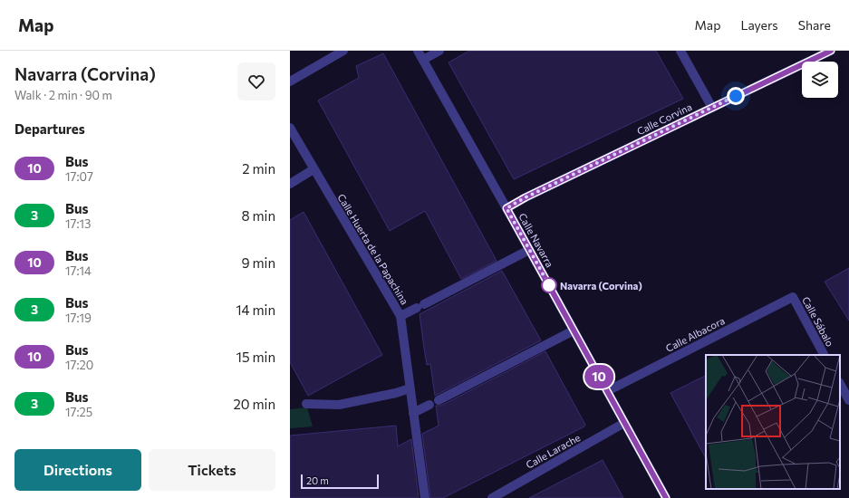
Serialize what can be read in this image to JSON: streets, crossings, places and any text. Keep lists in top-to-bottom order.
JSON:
{
  "streets": {
    "street": [
      "Calle Corvina",
      "Calle Navarra",
      "Calle Huerta de la Papachina",
      "Calle Sábalo",
      "Calle Albacora",
      "Calle Larache"
    ]
  },
  "crossings": [
    ["Calle Corvina", "Calle Navarra"],
    ["Calle Navarra", "Calle Albacora"],
    ["Calle Navarra", "Calle Larache"],
    ["Calle Sábalo", "Calle Albacora"]
  ],
  "places": ["Navarra (Corvina)"],
  "lines": ["bus line 10"],
  "scale_bar": "20 m",
  "page": {
    "header": "Map",
    "nav": ["Map", "Layers", "Share"],
    "heading": [
      ["Navarra (Corvina)", "Walk · 2 min · 90 m"],
      "Departures"
    ],
    "on_map": "10",
    "list": [
      {
        "mark": "10",
        "name": "Bus",
        "note": "17:07",
        "value": "2 min"
      },
      {
        "mark": "3",
        "name": "Bus",
        "note": "17:13",
        "value": "8 min"
      },
      {
        "mark": "10",
        "name": "Bus",
        "note": "17:14",
        "value": "9 min"
      },
      {
        "mark": "3",
        "name": "Bus",
        "note": "17:19",
        "value": "14 min"
      },
      {
        "mark": "10",
        "name": "Bus",
        "note": "17:20",
        "value": "15 min"
      },
      {
        "mark": "3",
        "name": "Bus",
        "note": "17:25",
        "value": "20 min"
      }
    ],
    "buttons": ["Directions", "Tickets"],
    "scale": "20 m"
  }
}
